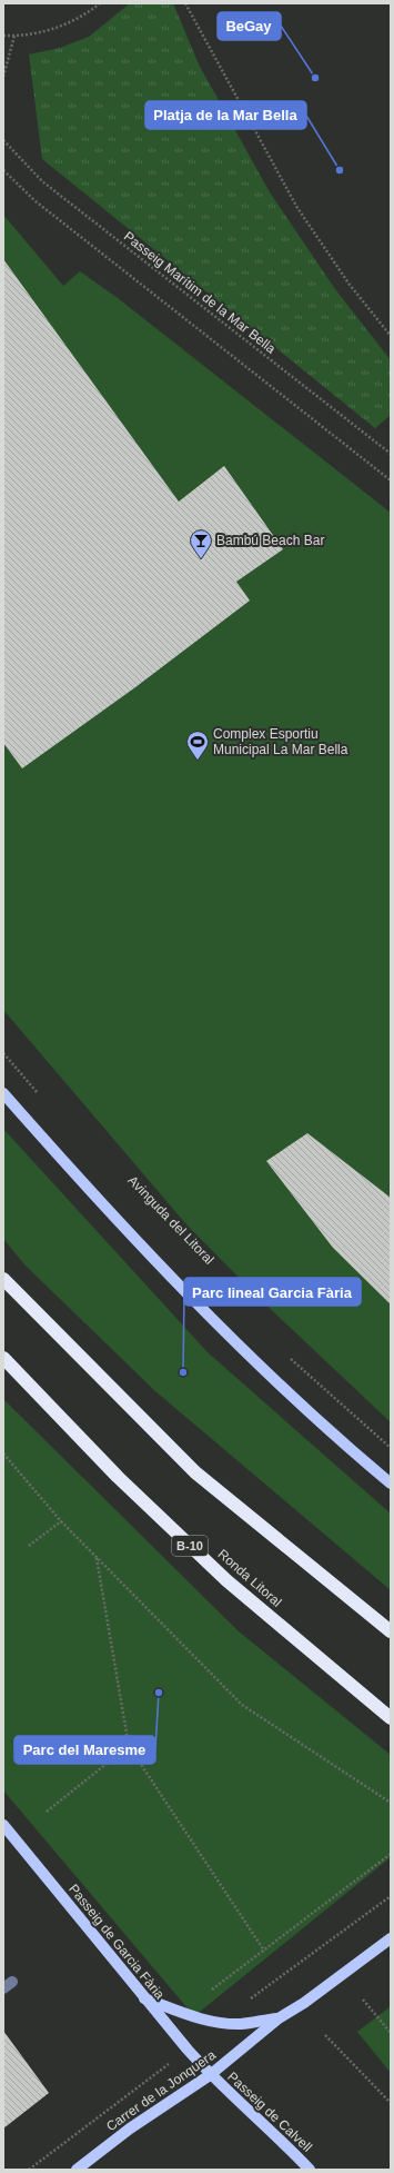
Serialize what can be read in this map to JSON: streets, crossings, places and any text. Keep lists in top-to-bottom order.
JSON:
{
  "streets": {
    "highway": ["B-10", "Ronda Litoral"],
    "main road": ["Passeig de Garcia Fària", "Carrer de la Jonquera", "Passeig de Calvell"],
    "path": ["Passeig Marítim de la Mar Bella"]
  },
  "crossings": [
    ["Passeig de Garcia Fària", "Carrer de la Jonquera"],
    ["Passeig de Garcia Fària", "Passeig de Calvell"],
    ["Carrer de la Jonquera", "Passeig de Calvell"]
  ],
  "places": {
    "other": [
      "BeGay",
      "Platja de la Mar Bella",
      "Parc lineal Garcia Fària",
      "Parc del Maresme"
    ],
    "bar": ["Bambú Beach Bar"],
    "sports": ["Complex Esportiu Municipal La Mar Bella"]
  }
}
